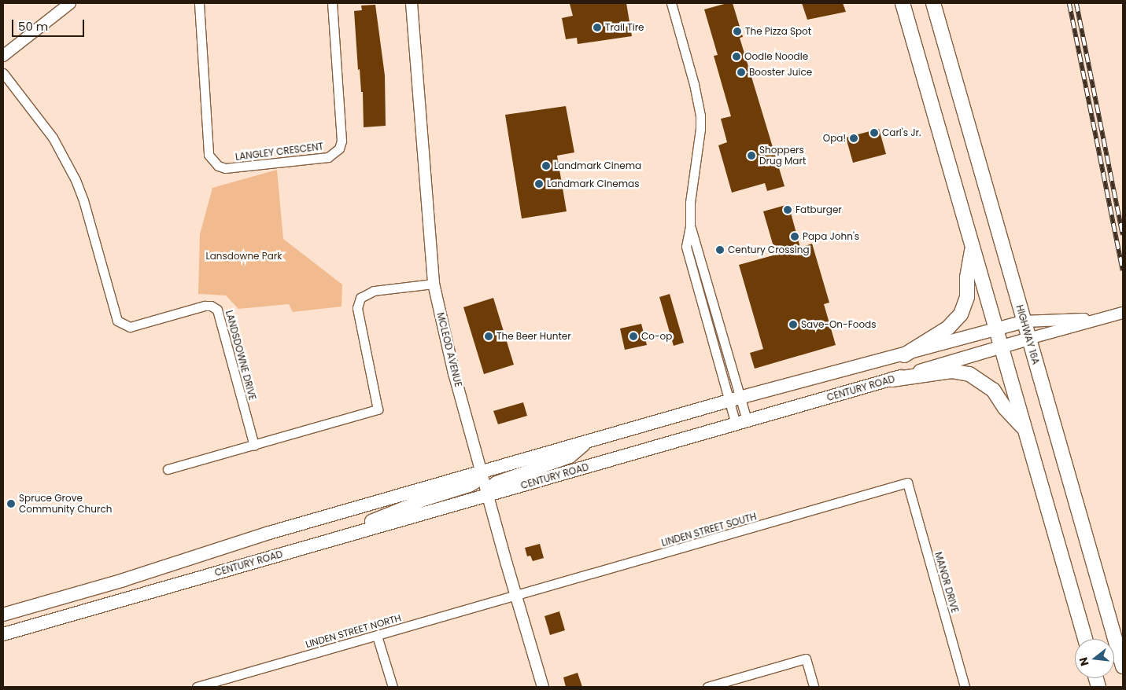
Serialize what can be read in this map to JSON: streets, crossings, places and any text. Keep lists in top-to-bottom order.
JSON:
{
  "streets": {
    "main road": ["HIGHWAY 16A", "CENTURY ROAD"],
    "street": [
      "LANGLEY CRESCENT",
      "MCLEOD AVENUE",
      "LANDSDOWNE DRIVE",
      "LINDEN STREET SOUTH",
      "MANOR DRIVE",
      "LINDEN STREET NORTH"
    ]
  },
  "crossings": [
    ["HIGHWAY 16A", "CENTURY ROAD"],
    ["MCLEOD AVENUE", "CENTURY ROAD"],
    ["MCLEOD AVENUE", "LINDEN STREET SOUTH"],
    ["MCLEOD AVENUE", "LINDEN STREET NORTH"],
    ["LINDEN STREET SOUTH", "MANOR DRIVE"],
    ["LINDEN STREET SOUTH", "LINDEN STREET NORTH"]
  ],
  "parks": ["Lansdowne Park"],
  "places": [
    "Trail Tire",
    "The Pizza Spot",
    "Oodle Noodle",
    "Booster Juice",
    "Carl's Jr.",
    "Opa!",
    "Shoppers Drug Mart",
    "Landmark Cinema",
    "Landmark Cinemas",
    "Fatburger",
    "Papa John's",
    "Century Crossing",
    "Save-On-Foods",
    "The Beer Hunter",
    "Co-op",
    "Spruce Grove Community Church"
  ],
  "scale_bar": "50 m",
  "north": "left"
}
